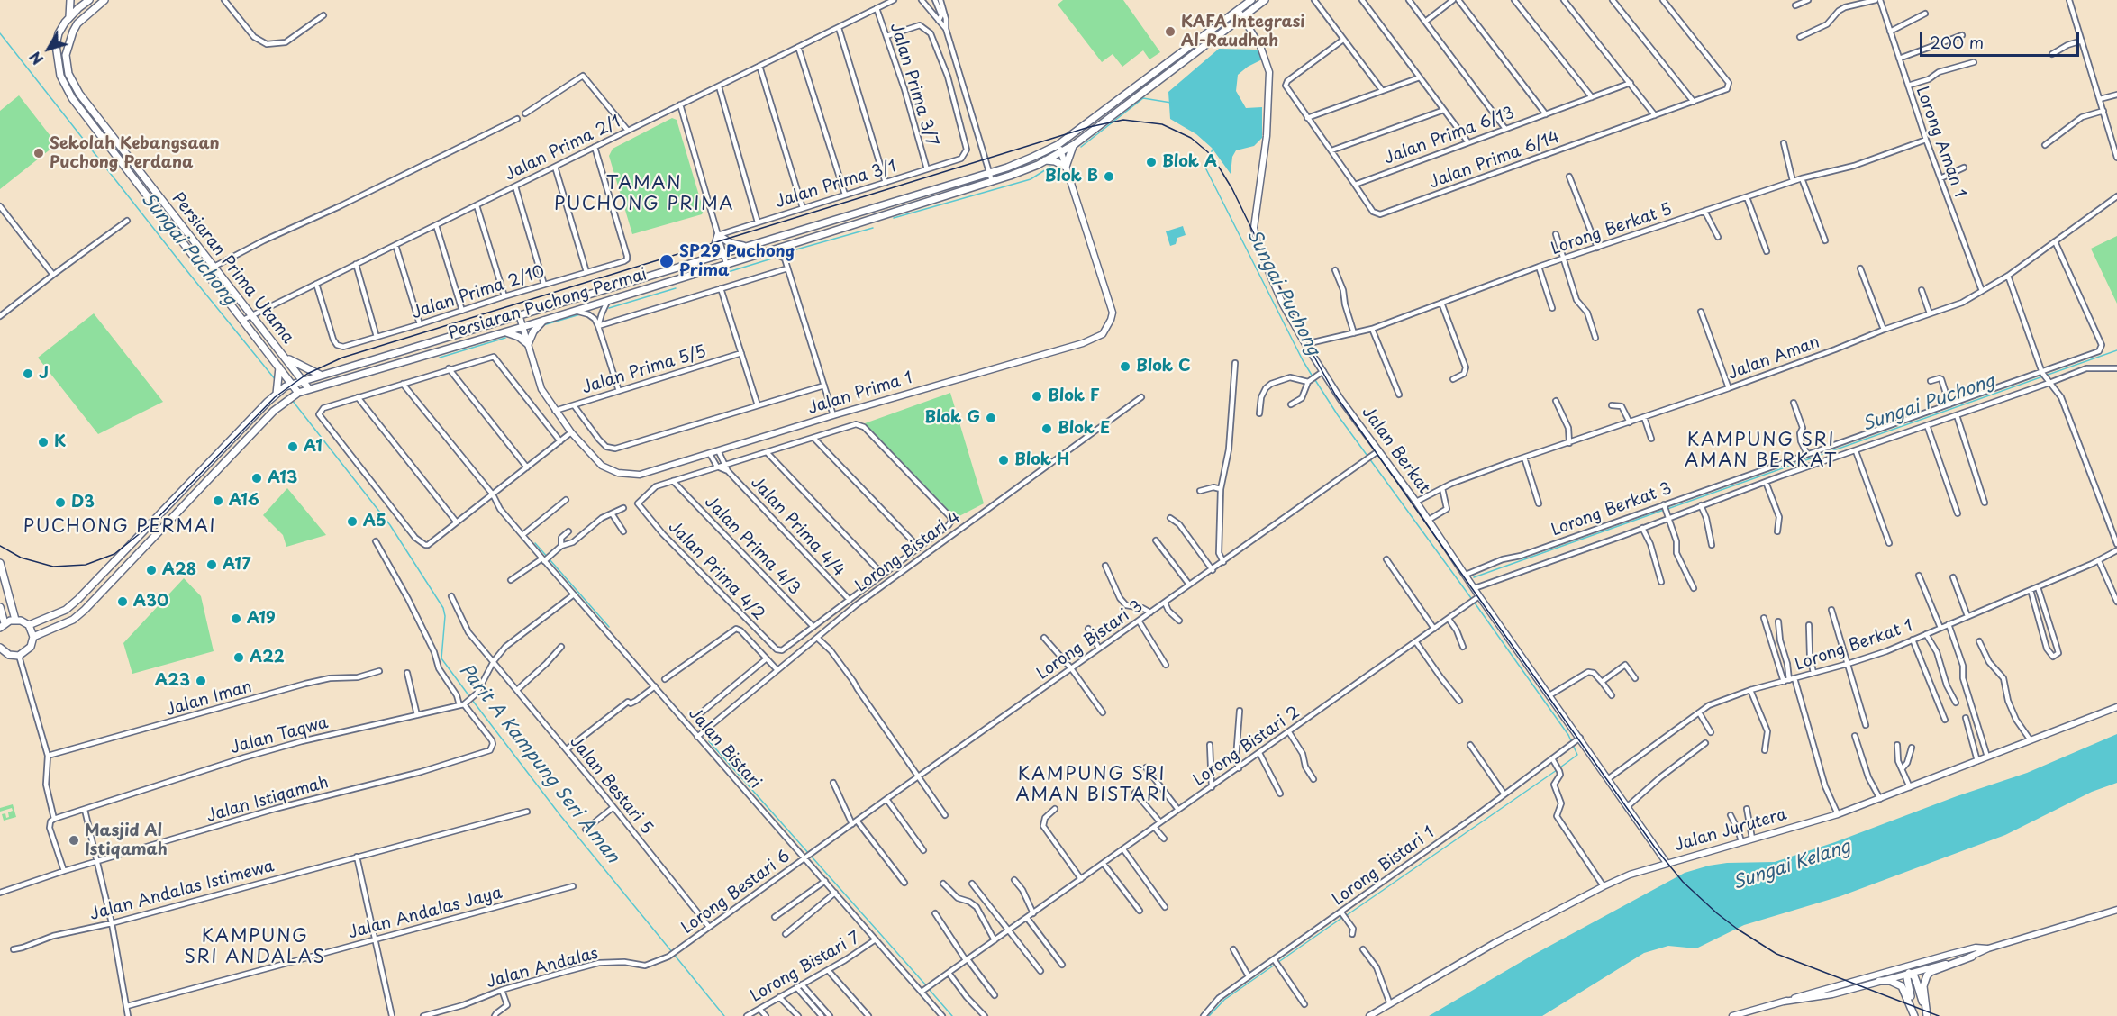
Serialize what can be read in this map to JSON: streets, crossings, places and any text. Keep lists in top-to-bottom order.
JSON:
{
  "streets": {
    "main road": ["Persiaran Prima Utama", "Persiaran Puchong Permai"],
    "street": [
      "Jalan Prima 3/7",
      "Jalan Prima 6/13",
      "Lorong Aman 1",
      "Jalan Prima 2/1",
      "Jalan Prima 6/14",
      "Jalan Prima 3/1",
      "Lorong Berkat 5",
      "Jalan Prima 2/10",
      "Jalan Aman",
      "Jalan Prima 5/5",
      "Jalan Prima 1",
      "Jalan Berkat",
      "Lorong Berkat 3",
      "Jalan Prima 4/4",
      "Jalan Prima 4/3",
      "Lorong Bistari 4",
      "Jalan Prima 4/2",
      "Lorong Bistari 3",
      "Lorong Berkat 1",
      "Jalan Iman",
      "Jalan Taqwa",
      "Lorong Bistari 2",
      "Jalan Bistari",
      "Jalan Bestari 5",
      "Jalan Istiqamah",
      "Jalan Jurutera",
      "Lorong Bistari 1",
      "Jalan Andalas Istimewa",
      "Lorong Bestari 6",
      "Jalan Andalas Jaya",
      "Lorong Bistari 7",
      "Jalan Andalas"
    ]
  },
  "crossings": [
    ["Jalan Prima 3/7", "Jalan Prima 2/1"],
    ["Jalan Prima 3/7", "Jalan Prima 3/1"],
    ["Jalan Prima 6/13", "Jalan Prima 6/14"],
    ["Lorong Aman 1", "Lorong Berkat 5"],
    ["Lorong Aman 1", "Jalan Aman"],
    ["Jalan Prima 2/1", "Persiaran Prima Utama"],
    ["Jalan Prima 2/1", "Jalan Prima 2/10"],
    ["Lorong Berkat 5", "Jalan Berkat"],
    ["Persiaran Prima Utama", "Persiaran Puchong Permai"],
    ["Persiaran Puchong Permai", "Jalan Prima 5/5"],
    ["Persiaran Puchong Permai", "Jalan Prima 1"],
    ["Persiaran Puchong Permai", "Jalan Berkat"],
    ["Jalan Aman", "Jalan Berkat"],
    ["Jalan Aman", "Lorong Berkat 3"],
    ["Jalan Prima 5/5", "Jalan Prima 1"],
    ["Jalan Prima 1", "Jalan Prima 4/4"],
    ["Jalan Berkat", "Lorong Berkat 3"],
    ["Jalan Berkat", "Lorong Bistari 3"],
    ["Jalan Berkat", "Lorong Berkat 1"],
    ["Jalan Berkat", "Lorong Bistari 2"],
    ["Jalan Berkat", "Jalan Jurutera"],
    ["Jalan Berkat", "Lorong Bistari 1"],
    ["Jalan Prima 4/3", "Jalan Prima 4/2"],
    ["Lorong Bistari 4", "Jalan Bistari"],
    ["Lorong Bistari 3", "Lorong Bestari 6"],
    ["Jalan Taqwa", "Jalan Bistari"],
    ["Jalan Taqwa", "Jalan Bestari 5"],
    ["Jalan Taqwa", "Jalan Istiqamah"],
    ["Lorong Bistari 2", "Jalan Bistari"],
    ["Jalan Bistari", "Lorong Bestari 6"],
    ["Jalan Bistari", "Lorong Bistari 7"],
    ["Jalan Bestari 5", "Lorong Bestari 6"],
    ["Lorong Bestari 6", "Jalan Andalas"]
  ],
  "districts": [
    "TAMAN PUCHONG PRIMA",
    "KAMPUNG SRI AMAN BERKAT",
    "PUCHONG PERMAI",
    "KAMPUNG SRI AMAN BISTARI",
    "KAMPUNG SRI ANDALAS"
  ],
  "water": ["Sungai Puchong", "Parit A Kampung Seri Aman", "Sungai Kelang"],
  "places": [
    "KAFA Integrasi Al-Raudhah",
    "Sekolah Kebangsaan Puchong Perdana",
    "Blok A",
    "Blok B",
    "SP29 Puchong Prima",
    "Blok C",
    "J",
    "Blok F",
    "Blok G",
    "Blok E",
    "K",
    "A1",
    "Blok H",
    "A13",
    "A16",
    "D3",
    "A5",
    "A17",
    "A28",
    "A30",
    "A19",
    "A22",
    "A23",
    "Masjid Al Istiqamah"
  ],
  "scale_bar": "200 m",
  "north": "bottom left"
}
